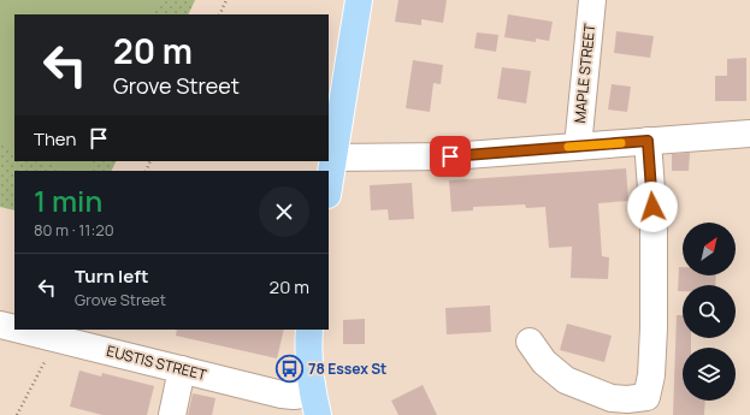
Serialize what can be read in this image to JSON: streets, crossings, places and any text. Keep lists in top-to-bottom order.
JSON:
{
  "streets": {
    "street": ["MAPLE STREET", "EUSTIS STREET"]
  },
  "places": {
    "bus stop": ["78 Essex St"]
  },
  "north": "top right",
  "page": {
    "turn": ["20 m", "Grove Street"],
    "then": "Then",
    "heading": ["1 min", "80 m · 11:20"],
    "list": [
      {
        "name": "Turn left",
        "note": "Grove Street",
        "value": "20 m"
      }
    ]
  }
}
